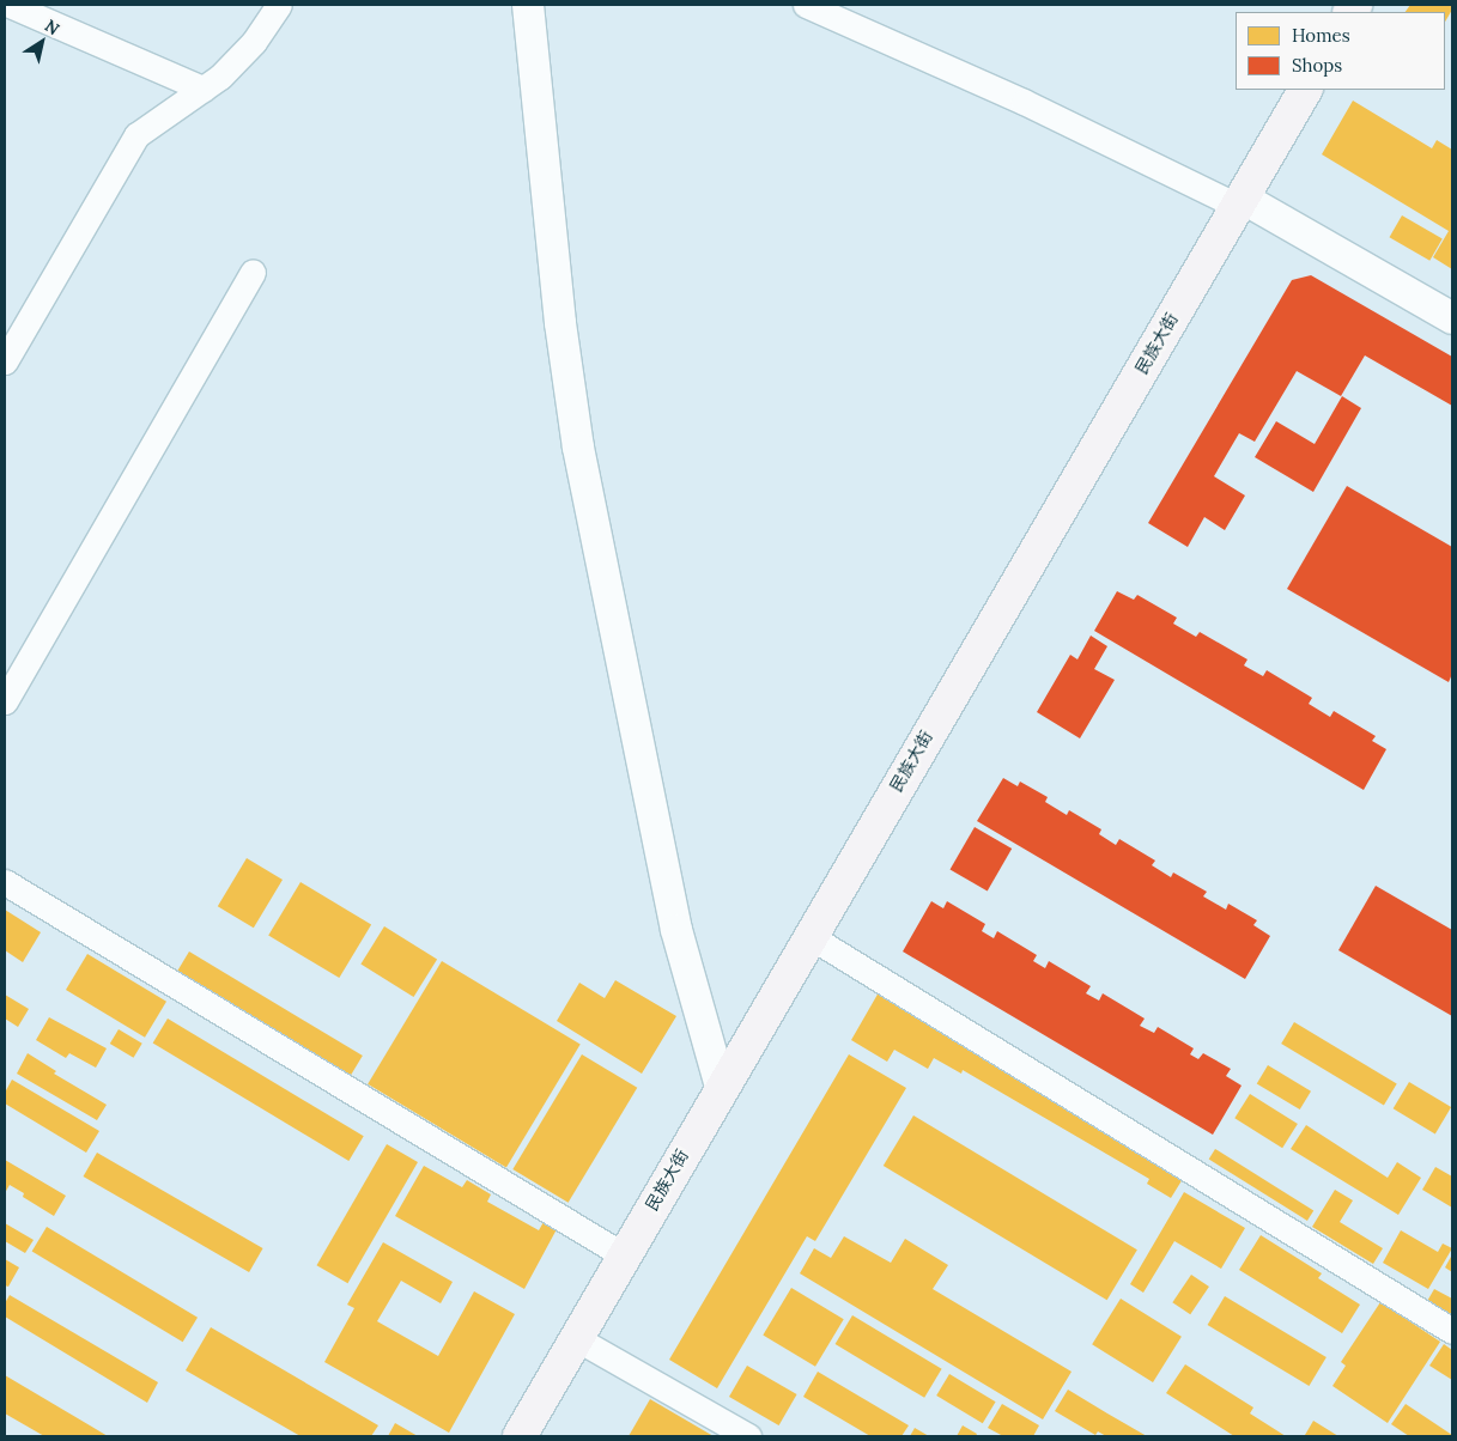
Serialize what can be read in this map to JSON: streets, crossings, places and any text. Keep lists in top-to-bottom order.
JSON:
{
  "streets": {
    "main road": ["民族大街"]
  },
  "legend": ["Homes", "Shops"],
  "north": "top right"
}
